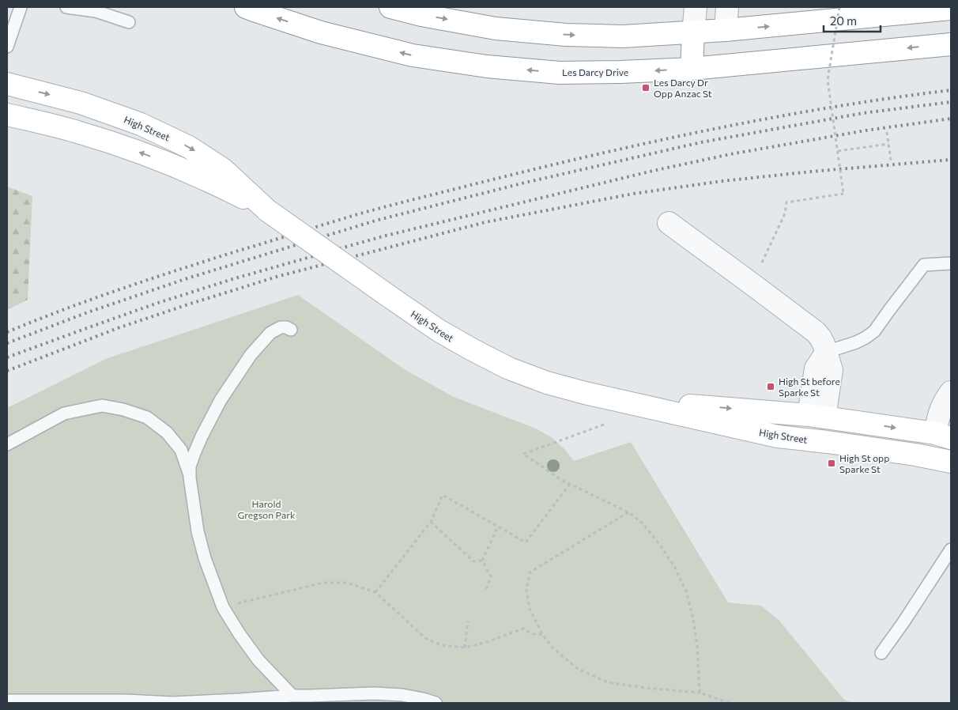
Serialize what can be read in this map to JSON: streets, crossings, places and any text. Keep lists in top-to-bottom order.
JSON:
{
  "streets": {
    "main road": ["Les Darcy Drive", "High Street"]
  },
  "parks": ["Harold Gregson Park"],
  "places": {
    "transit": ["Les Darcy Dr Opp Anzac St", "High St before Sparke St", "High St opp Sparke St"]
  },
  "scale_bar": "20 m"
}
